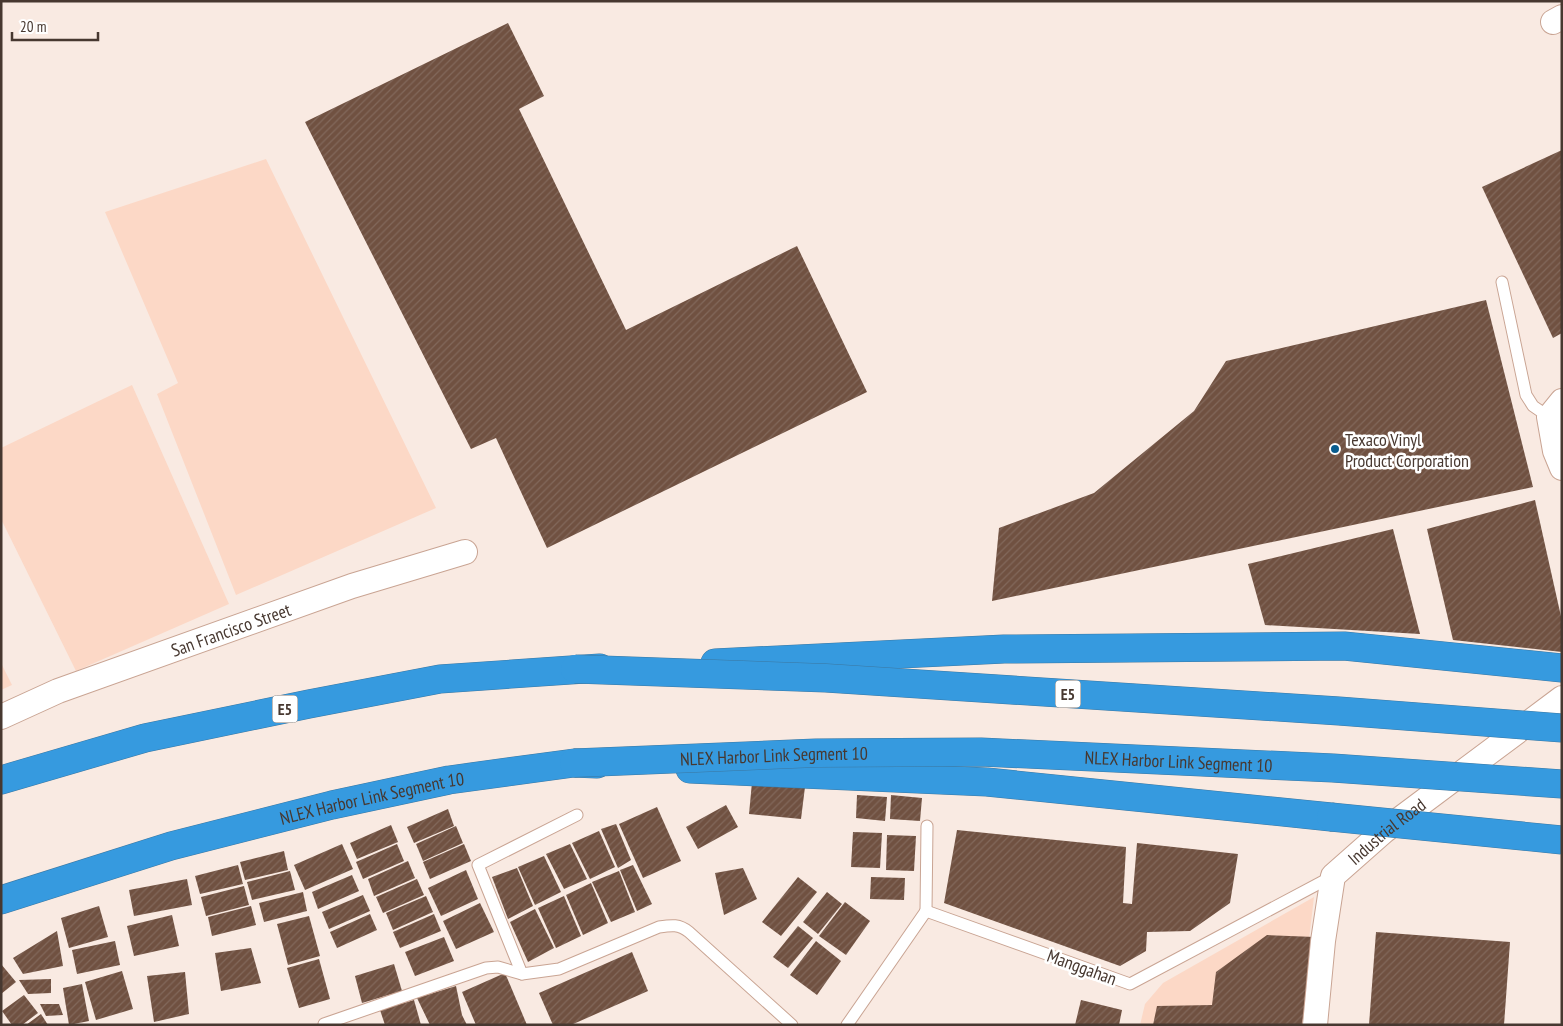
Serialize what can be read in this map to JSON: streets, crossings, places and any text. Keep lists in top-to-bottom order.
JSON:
{
  "streets": {
    "highway": ["E5", "NLEX Harbor Link Segment 10"],
    "street": ["San Francisco Street", "Industrial Road"],
    "lane": ["Manggahan"]
  },
  "crossings": [
    ["Industrial Road", "Manggahan"]
  ],
  "places": ["Texaco Vinyl Product Corporation"],
  "scale_bar": "20 m"
}
